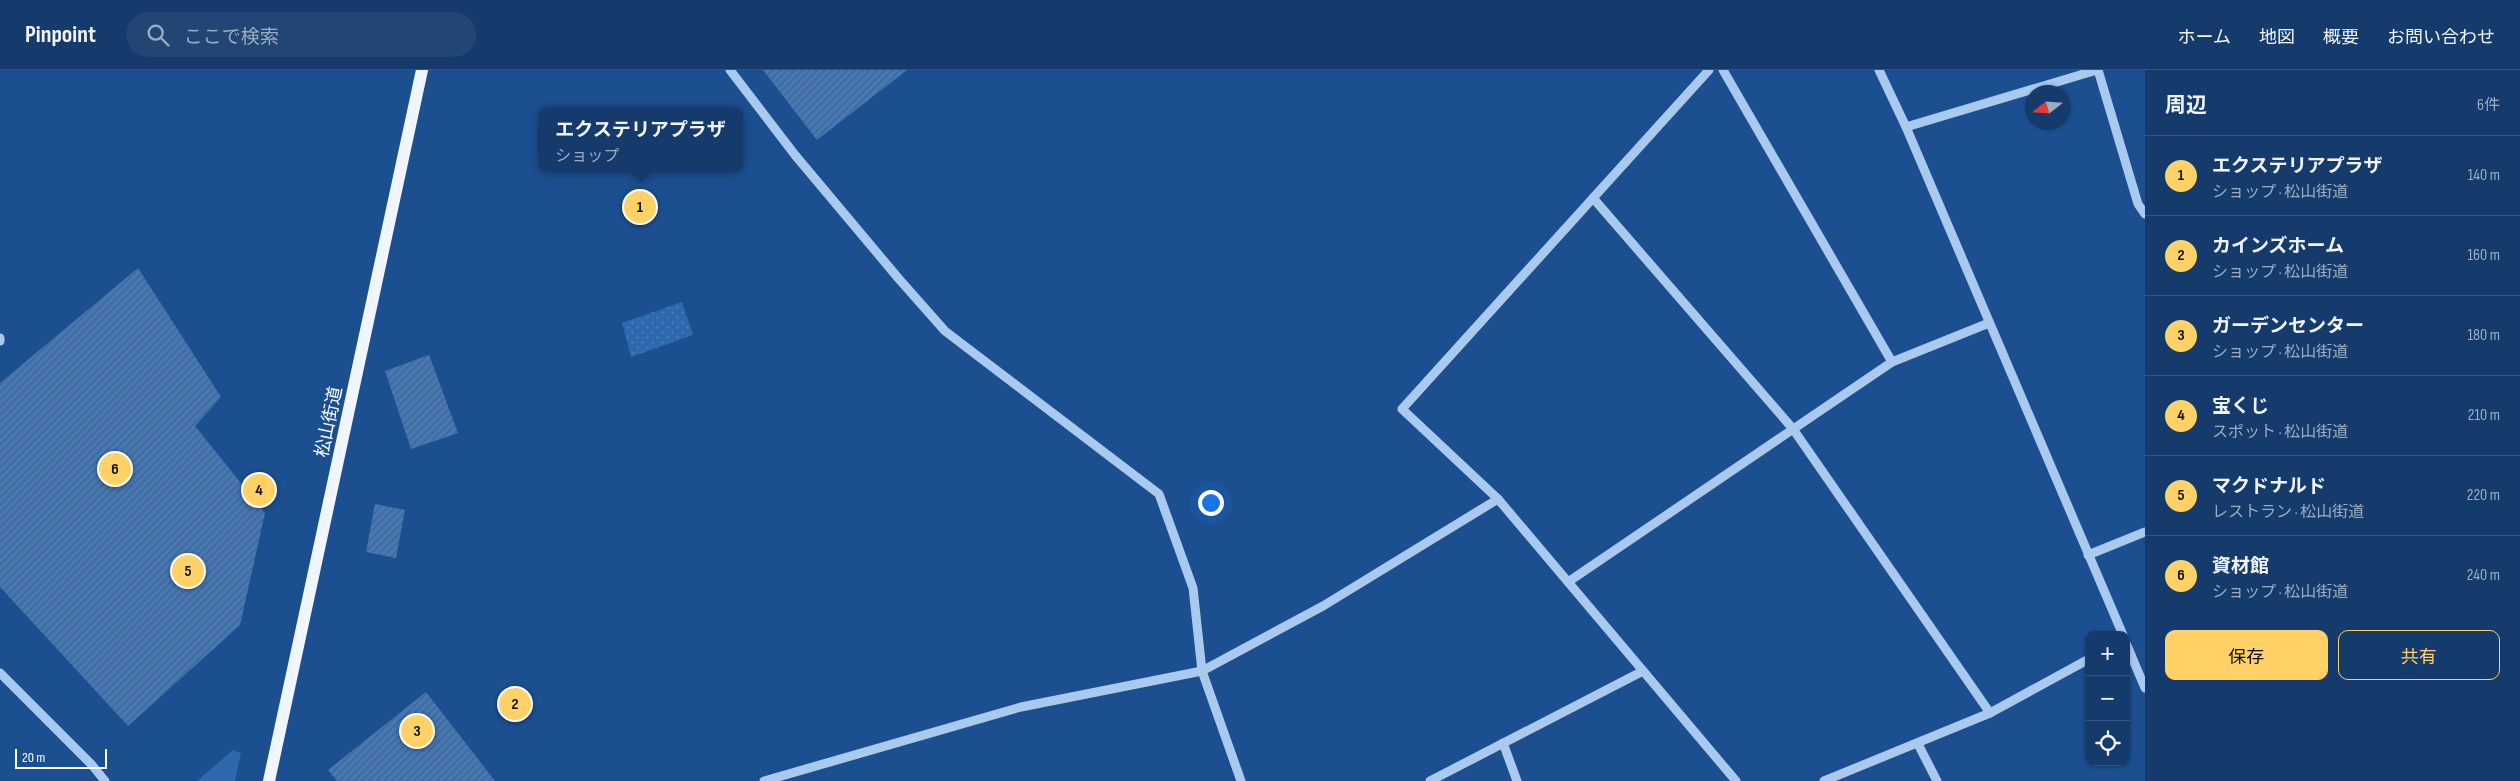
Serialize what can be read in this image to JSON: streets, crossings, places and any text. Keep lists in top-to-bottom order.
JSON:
{
  "streets": {
    "main road": ["松山街道"]
  },
  "scale_bar": "20 m",
  "north": "left",
  "page": {
    "header": "Pinpoint",
    "search": "ここで検索",
    "nav": [
      "ホーム",
      "地図",
      "概要",
      "お問い合わせ"
    ],
    "heading": ["周辺", "6件"],
    "popup": ["エクステリアプラザ", "ショップ"],
    "list": [
      {
        "mark": "1",
        "name": "エクステリアプラザ",
        "note": "ショップ · 松山街道",
        "value": "140 m"
      },
      {
        "mark": "2",
        "name": "カインズホーム",
        "note": "ショップ · 松山街道",
        "value": "160 m"
      },
      {
        "mark": "3",
        "name": "ガーデンセンター",
        "note": "ショップ · 松山街道",
        "value": "180 m"
      },
      {
        "mark": "4",
        "name": "宝くじ",
        "note": "スポット · 松山街道",
        "value": "210 m"
      },
      {
        "mark": "5",
        "name": "マクドナルド",
        "note": "レストラン · 松山街道",
        "value": "220 m"
      },
      {
        "mark": "6",
        "name": "資材館",
        "note": "ショップ · 松山街道",
        "value": "240 m"
      }
    ],
    "pins": [
      "1",
      "6",
      "4",
      "5",
      "2",
      "3"
    ],
    "buttons": ["保存", "共有"],
    "map_buttons": ["+", "−"],
    "scale": "20 m"
  }
}
